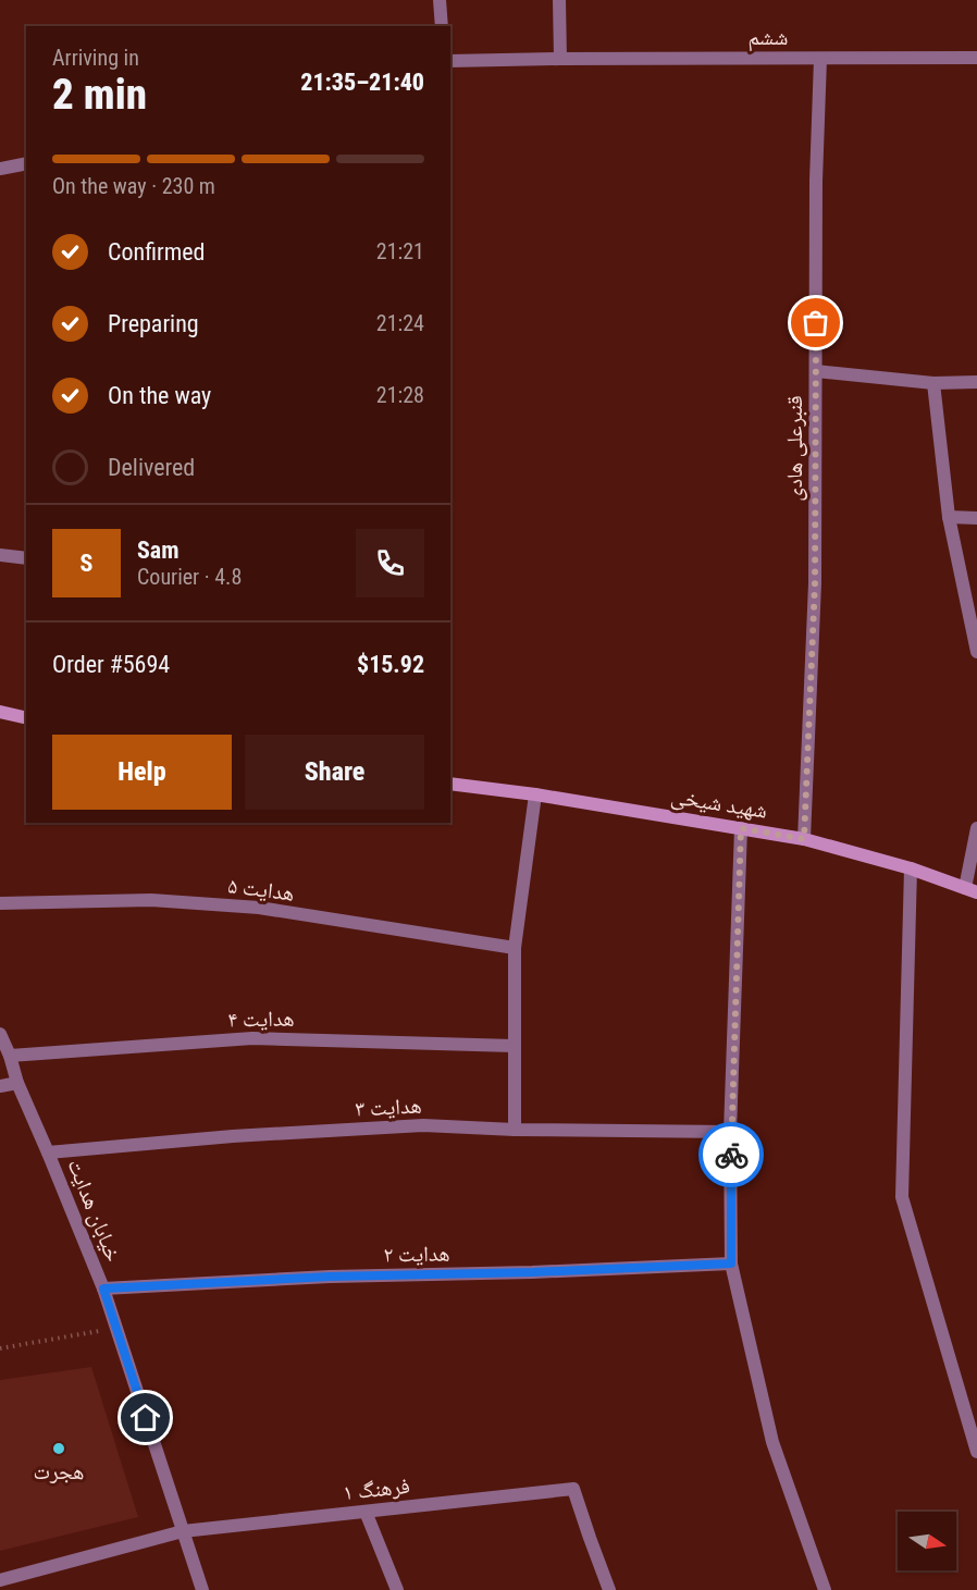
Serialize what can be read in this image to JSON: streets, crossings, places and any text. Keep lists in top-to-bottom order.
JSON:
{
  "streets": {
    "main road": ["شهید شیخی"],
    "street": [
      "ششم",
      "قنبرعلی هادی",
      "هدایت ۵",
      "هدایت ۴",
      "هدایت ۳",
      "خیابان هدایت",
      "هدایت ۲",
      "فرهنگ ۱"
    ]
  },
  "crossings": [
    ["ششم", "قنبرعلی هادی"],
    ["قنبرعلی هادی", "شهید شیخی"],
    ["هدایت ۴", "خیابان هدایت"],
    ["هدایت ۳", "خیابان هدایت"],
    ["خیابان هدایت", "هدایت ۲"],
    ["خیابان هدایت", "فرهنگ ۱"]
  ],
  "places": ["هجرت"],
  "north": "right",
  "page": {
    "heading": ["2 min", "Arriving in", "21:35–21:40"],
    "panel": [
      "Sam",
      "Courier · 4.8",
      "Order #5694",
      "$15.92"
    ],
    "bar": "On the way · 230 m",
    "list": [
      ["Confirmed", "21:21"],
      ["Preparing", "21:24"],
      ["On the way", "21:28"],
      "Delivered"
    ],
    "round": "S",
    "buttons": ["Help", "Share"]
  }
}
